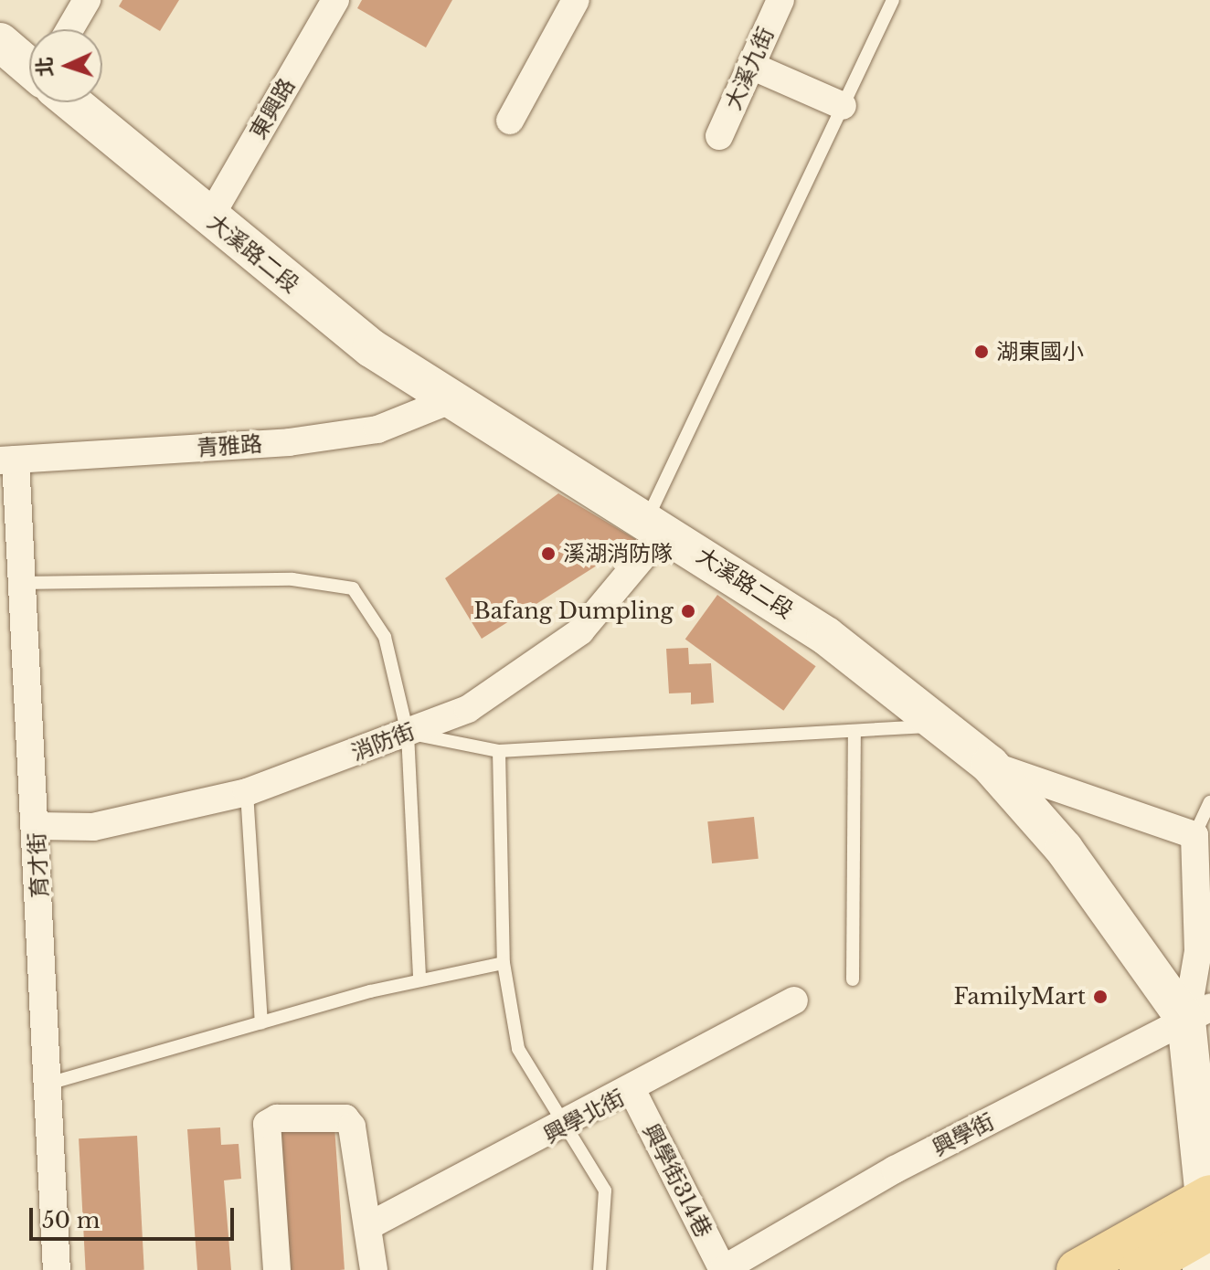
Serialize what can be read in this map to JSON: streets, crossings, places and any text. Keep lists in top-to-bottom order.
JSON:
{
  "streets": {
    "main road": ["大溪路二段"],
    "street": [
      "大溪九街",
      "東興路",
      "青雅路",
      "消防街",
      "育才街",
      "興學北街",
      "興學街",
      "興學街314巷"
    ]
  },
  "crossings": [
    ["東興路", "大溪路二段"],
    ["大溪路二段", "青雅路"],
    ["大溪路二段", "消防街"],
    ["大溪路二段", "興學街"],
    ["青雅路", "育才街"],
    ["消防街", "育才街"],
    ["興學北街", "興學街314巷"],
    ["興學街", "興學街314巷"]
  ],
  "places": [
    "湖東國小",
    "溪湖消防隊",
    "Bafang Dumpling",
    "FamilyMart"
  ],
  "scale_bar": "50 m",
  "north": "left"
}
